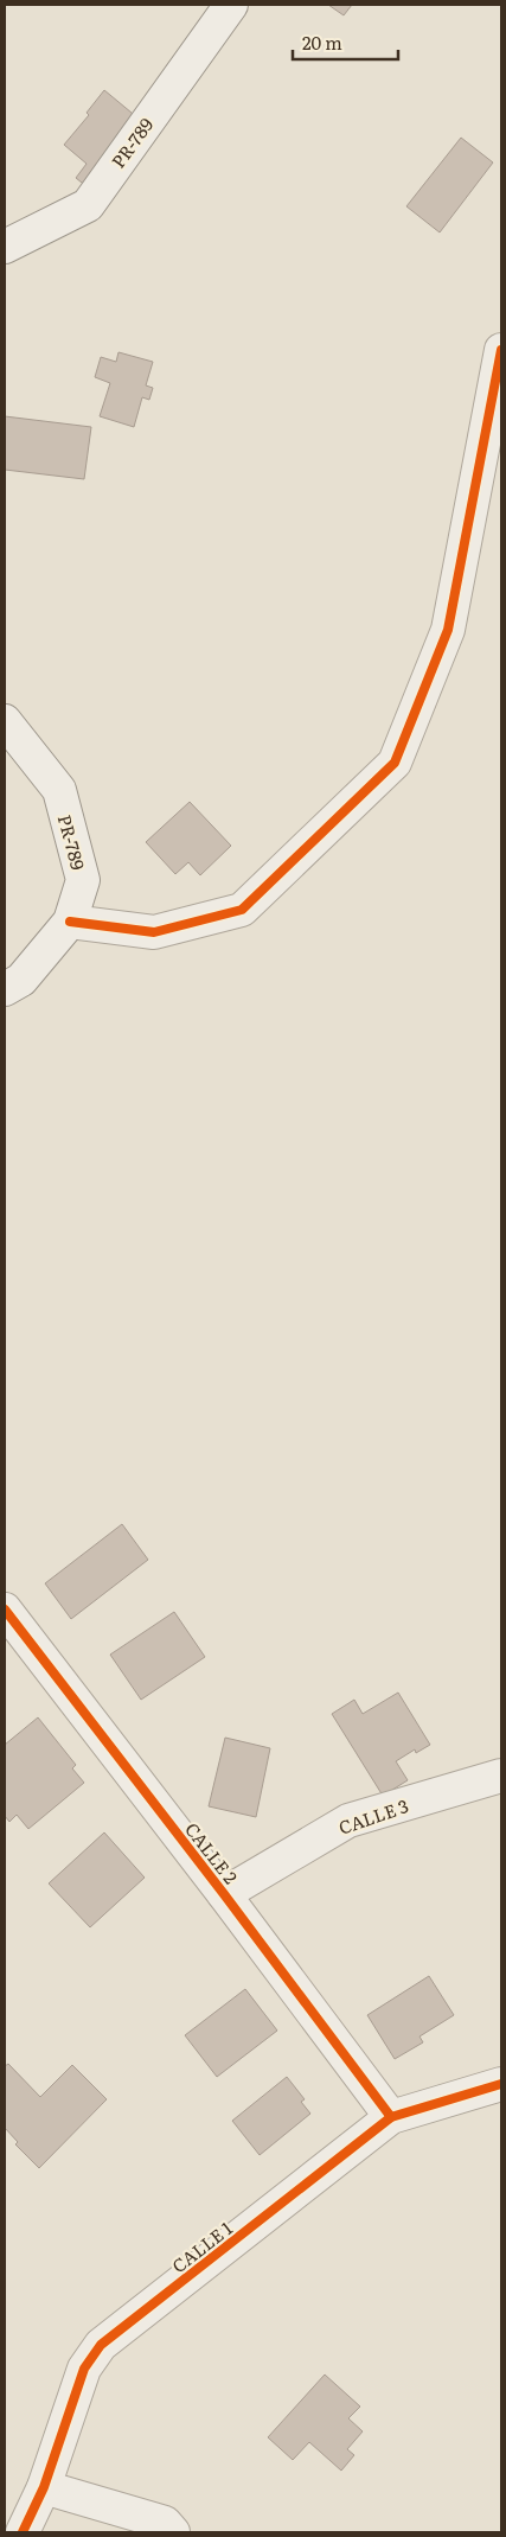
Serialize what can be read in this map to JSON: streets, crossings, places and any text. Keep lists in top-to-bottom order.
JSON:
{
  "streets": {
    "street": [
      "PR-789",
      "CALLE 3",
      "CALLE 2",
      "CALLE 1"
    ]
  },
  "crossings": [
    ["CALLE 3", "CALLE 2"],
    ["CALLE 2", "CALLE 1"]
  ],
  "scale_bar": "20 m"
}
